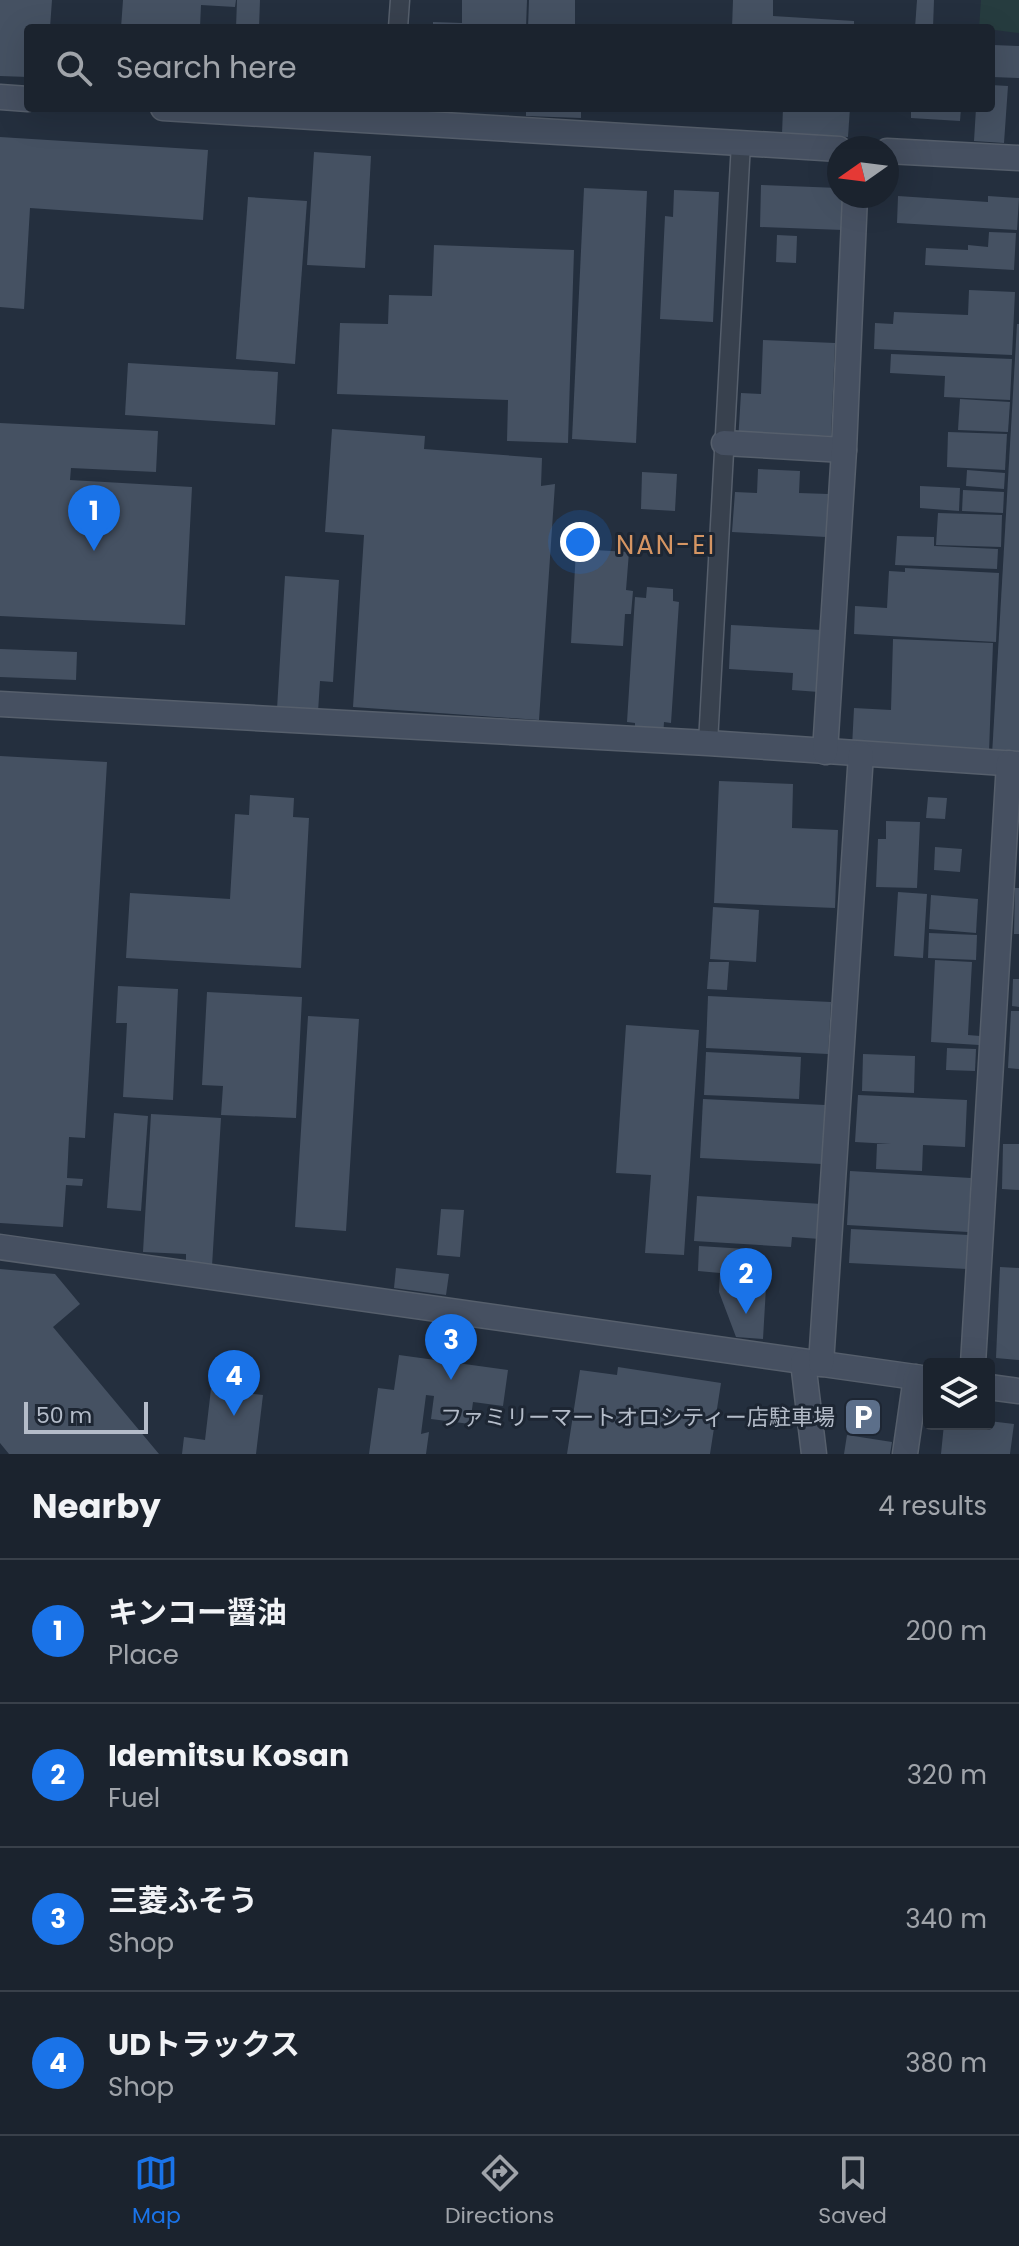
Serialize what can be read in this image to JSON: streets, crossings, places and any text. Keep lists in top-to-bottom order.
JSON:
{
  "districts": ["NAN-EI"],
  "places": {
    "parking": ["ファミリーマートオロシティー店駐車場"]
  },
  "scale_bar": "50 m",
  "north": "left",
  "page": {
    "search": "Search here",
    "pins": [
      "1",
      "2",
      "3",
      "4"
    ],
    "scale": "50 m",
    "heading": ["Nearby", "4 results"],
    "list": [
      {
        "mark": "1",
        "name": "キンコー醤油",
        "note": "Place",
        "value": "200 m"
      },
      {
        "mark": "2",
        "name": "Idemitsu Kosan",
        "note": "Fuel",
        "value": "320 m"
      },
      {
        "mark": "3",
        "name": "三菱ふそう",
        "note": "Shop",
        "value": "340 m"
      },
      {
        "mark": "4",
        "name": "UDトラックス",
        "note": "Shop",
        "value": "380 m"
      }
    ],
    "nav": ["Map", "Directions", "Saved"]
  }
}
